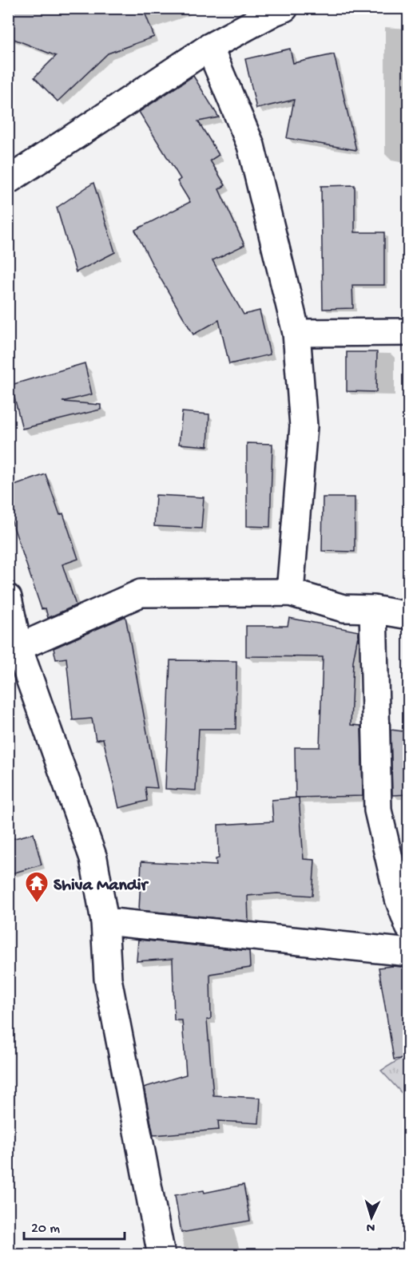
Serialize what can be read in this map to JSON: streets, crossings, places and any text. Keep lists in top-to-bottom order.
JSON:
{
  "places": {
    "temple": ["Shiva Mandir"]
  },
  "scale_bar": "20 m",
  "north": "bottom"
}
